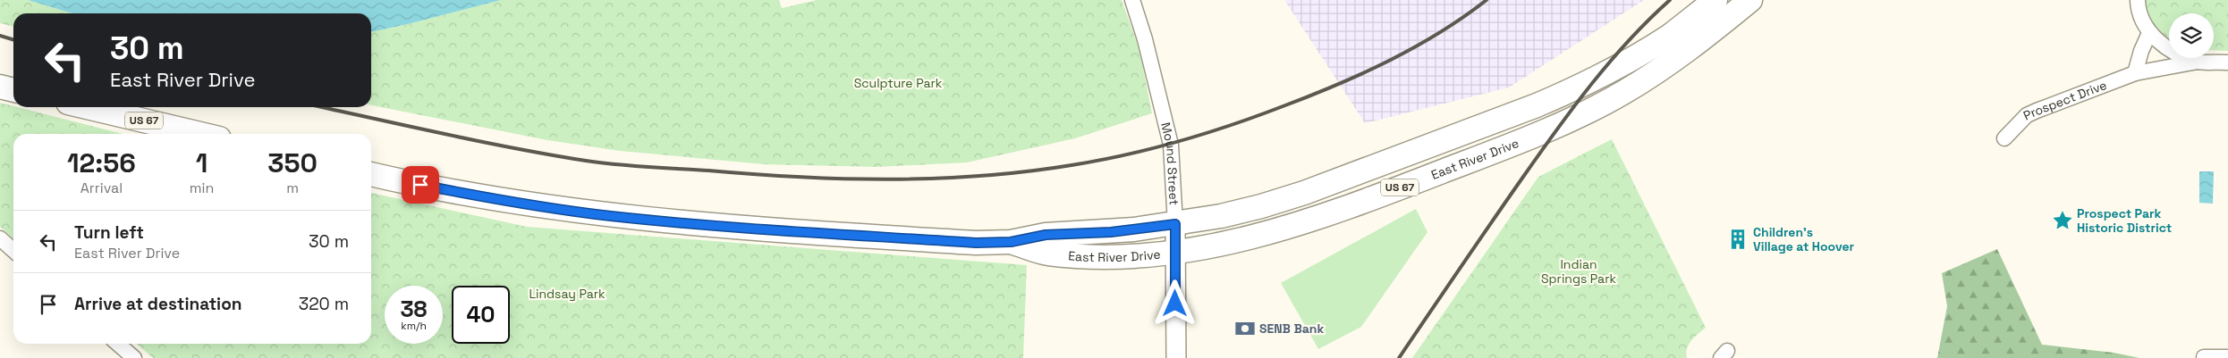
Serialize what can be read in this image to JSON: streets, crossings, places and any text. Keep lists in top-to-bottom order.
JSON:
{
  "streets": {
    "main road": ["US 67", "East River Drive"],
    "street": ["Prospect Drive", "Mound Street"]
  },
  "crossings": [
    ["East River Drive", "Mound Street"]
  ],
  "parks": ["Sculpture Park", "Indian Springs Park", "Lindsay Park"],
  "places": {
    "place": ["Prospect Park Historic District"],
    "building": ["Children's Village at Hoover"],
    "bank": ["SENB Bank"]
  },
  "page": {
    "turn": ["30 m", "East River Drive"],
    "eta": [
      "12:56",
      "Arrival",
      "1",
      "min",
      "350",
      "m"
    ],
    "list": [
      {
        "name": "Turn left",
        "note": "East River Drive",
        "value": "30 m"
      },
      {
        "name": "Arrive at destination",
        "value": "320 m"
      }
    ],
    "speed": "38 km/h",
    "limit": "40"
  }
}
